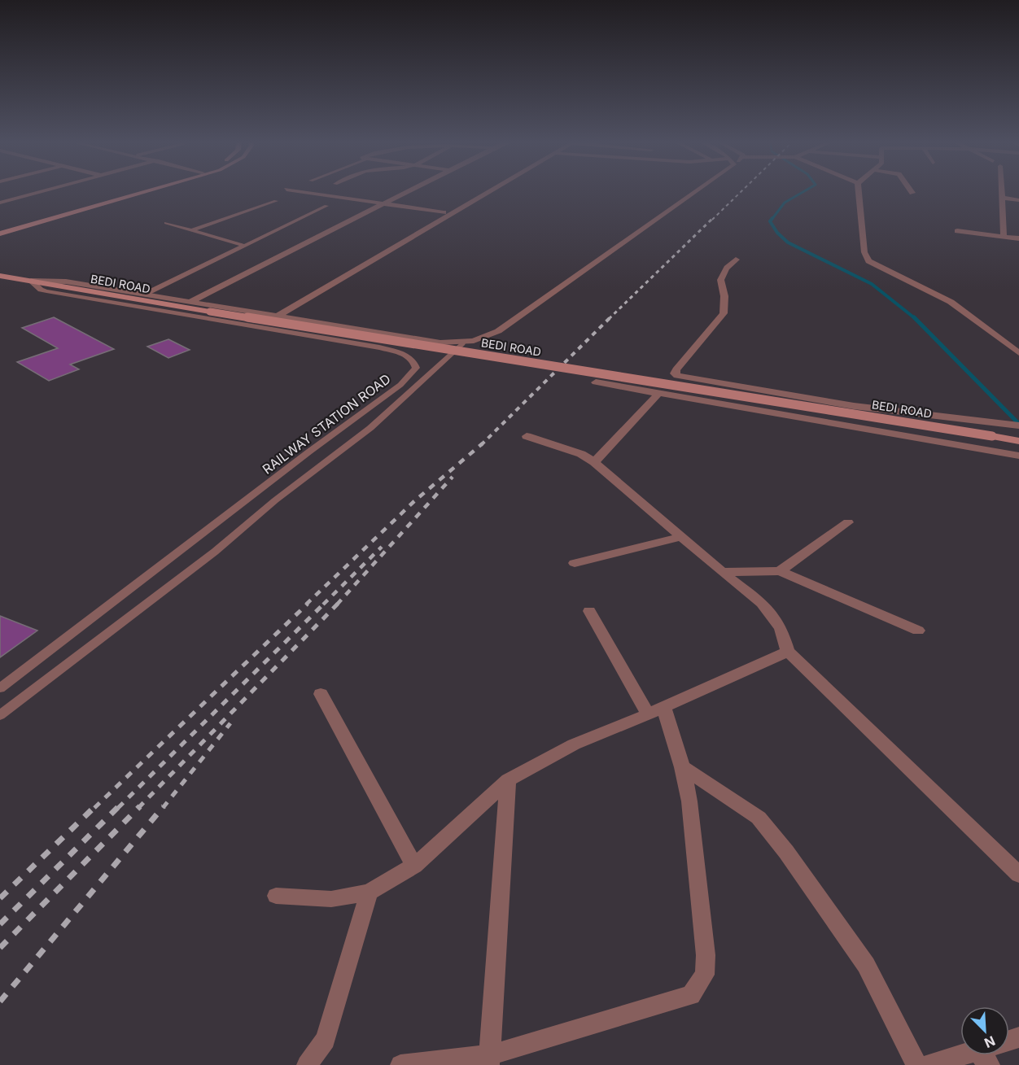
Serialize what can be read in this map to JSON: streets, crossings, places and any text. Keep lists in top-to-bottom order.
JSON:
{
  "streets": {
    "main road": ["BEDI ROAD"],
    "lane": ["RAILWAY STATION ROAD"]
  },
  "crossings": [
    ["BEDI ROAD", "RAILWAY STATION ROAD"]
  ],
  "north": "bottom right"
}
